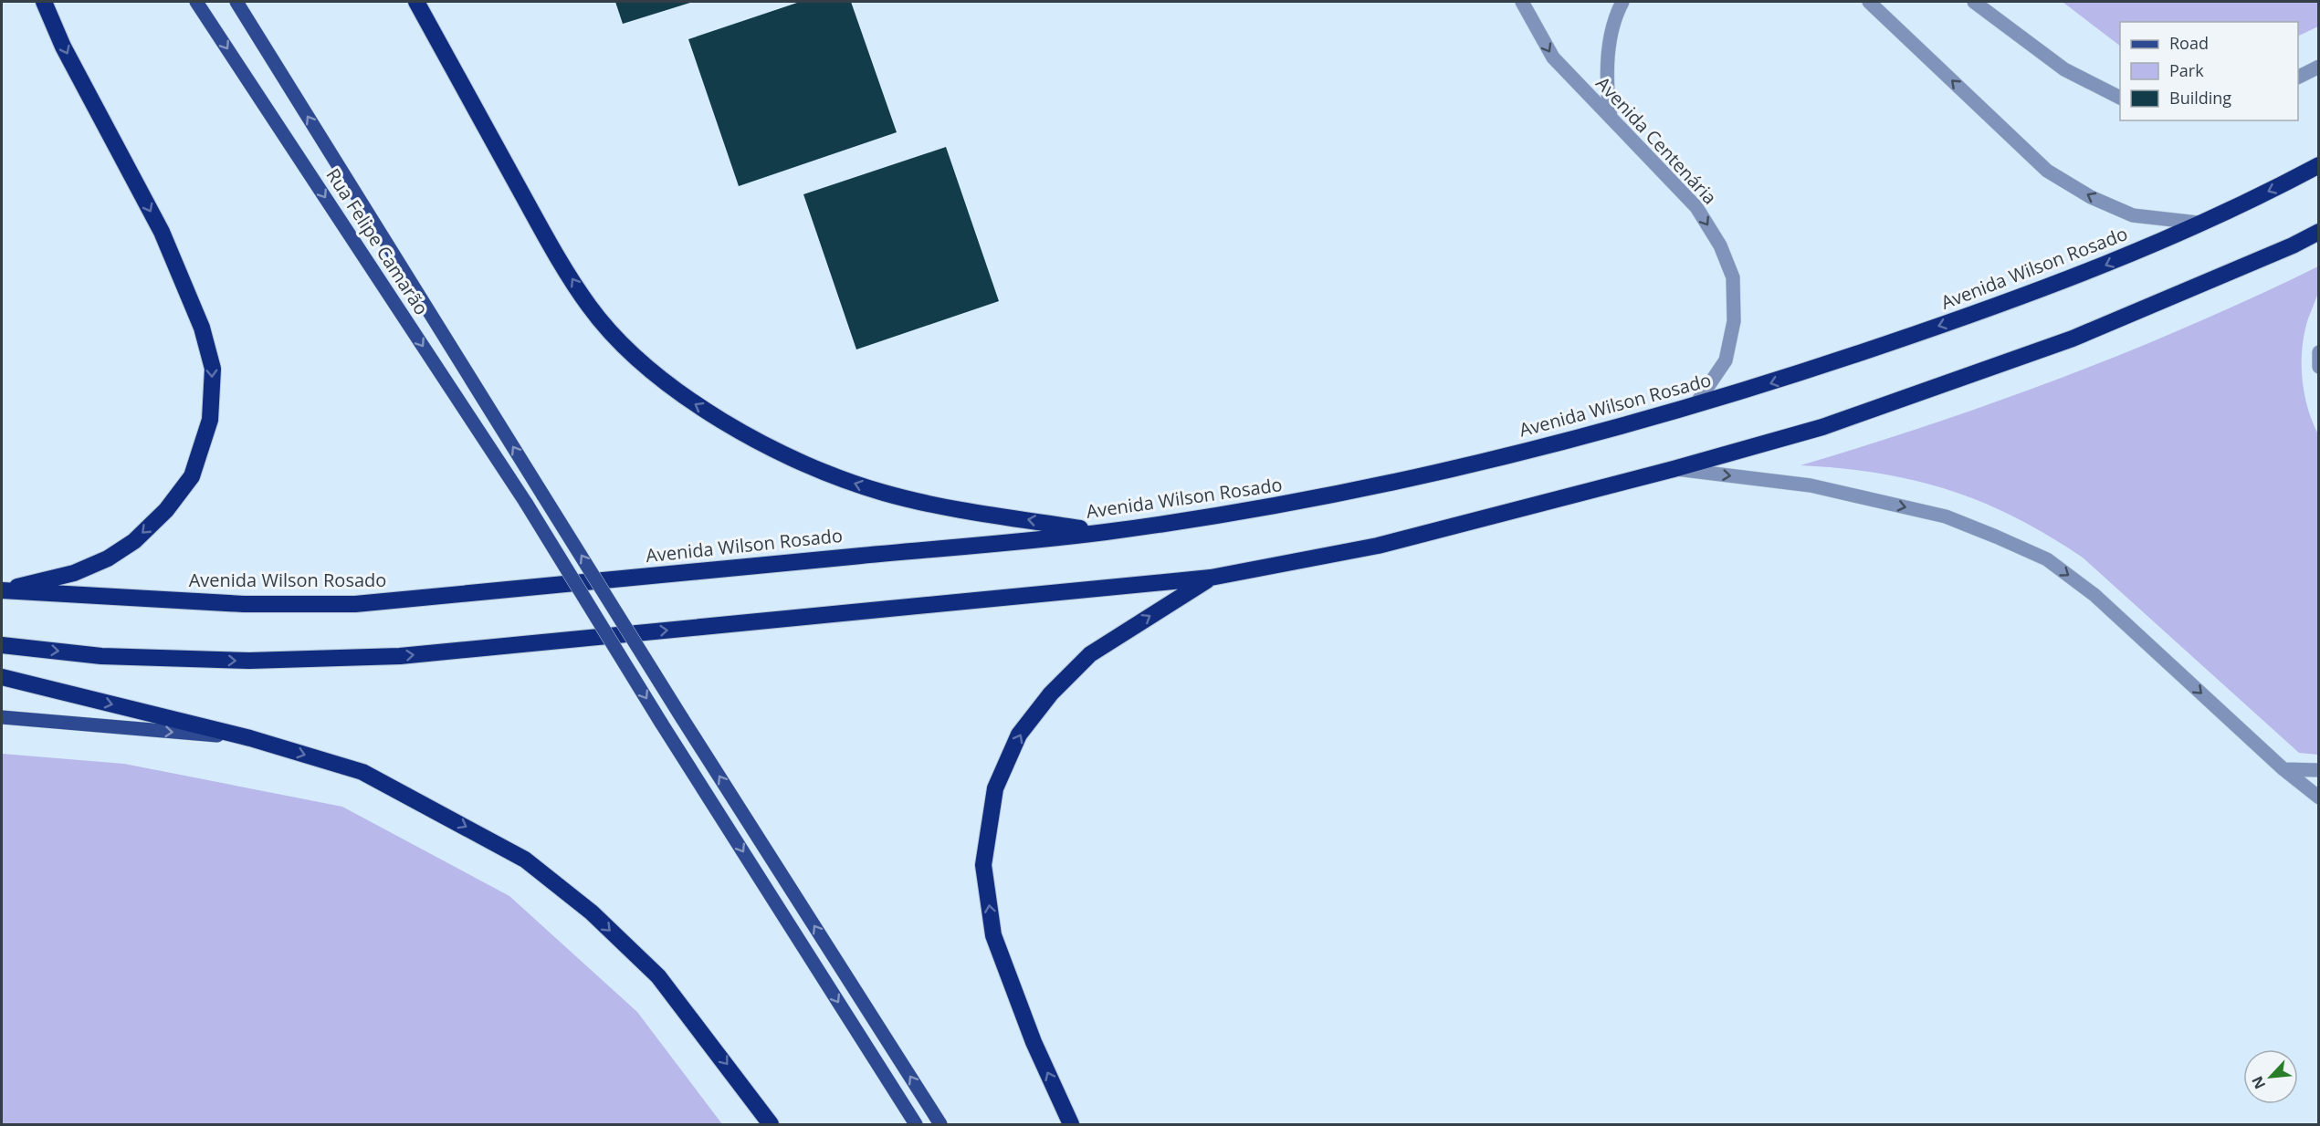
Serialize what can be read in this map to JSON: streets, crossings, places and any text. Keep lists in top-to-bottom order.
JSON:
{
  "streets": {
    "highway": ["Avenida Wilson Rosado"],
    "main road": ["Rua Felipe Camarão"],
    "street": ["Avenida Centenária"]
  },
  "crossings": [
    ["Avenida Centenária", "Avenida Wilson Rosado"]
  ],
  "one_way": ["Avenida Centenária"],
  "legend": ["Road", "Park", "Building"],
  "north": "bottom left"
}
